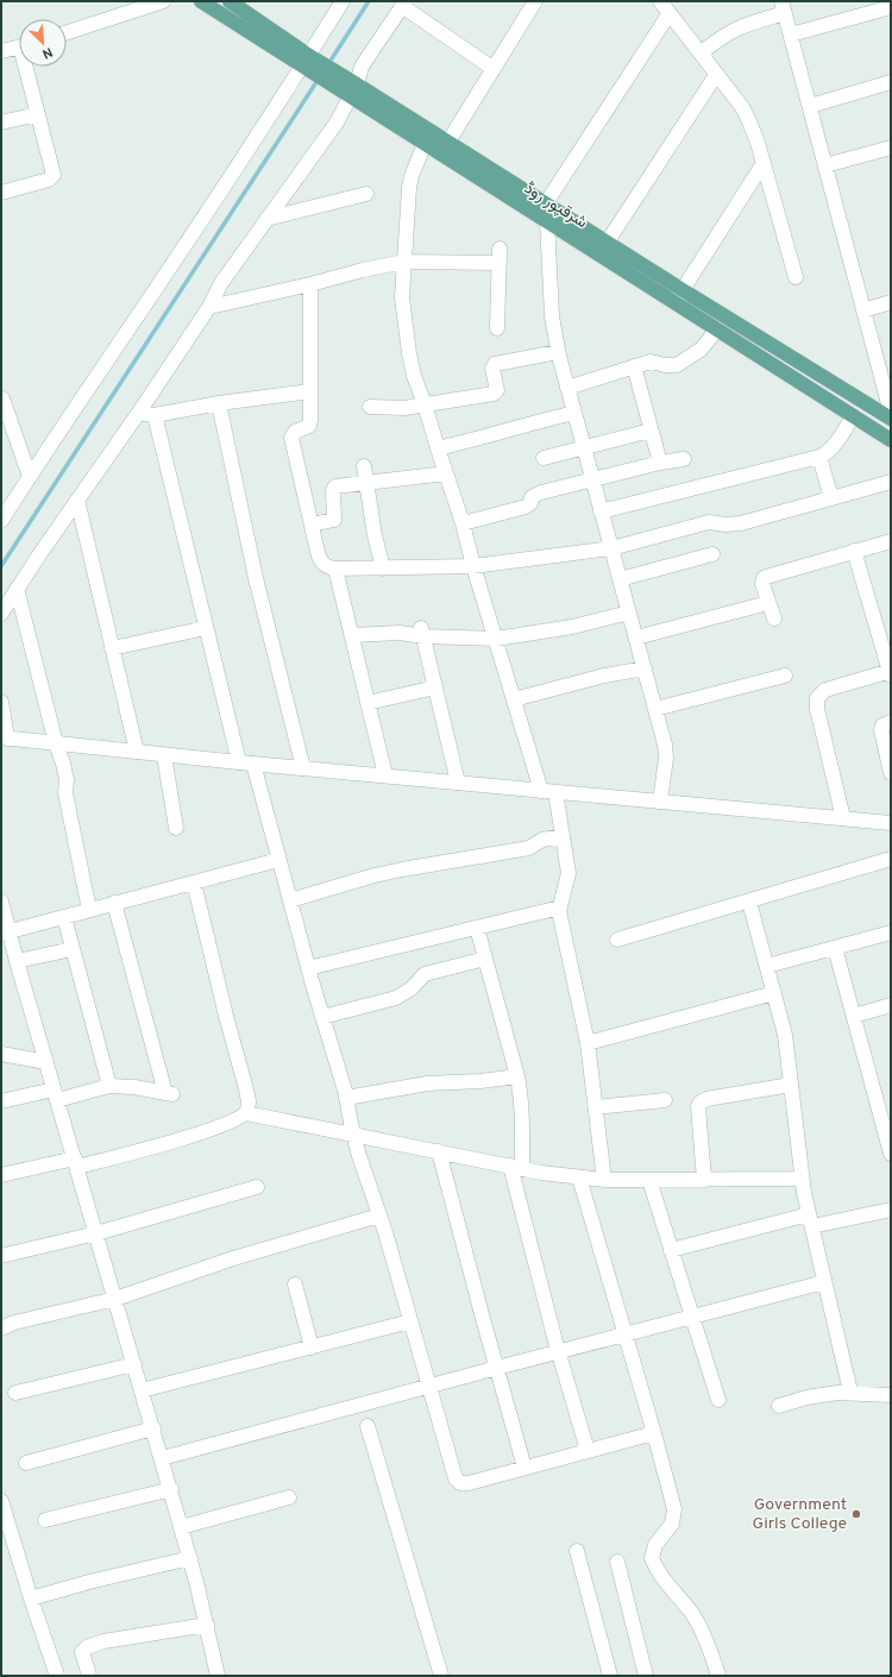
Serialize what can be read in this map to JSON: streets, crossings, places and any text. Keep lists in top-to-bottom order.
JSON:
{
  "streets": {
    "main road": ["شرقپور روڈ"]
  },
  "places": ["Government Girls College"],
  "north": "bottom right"
}
